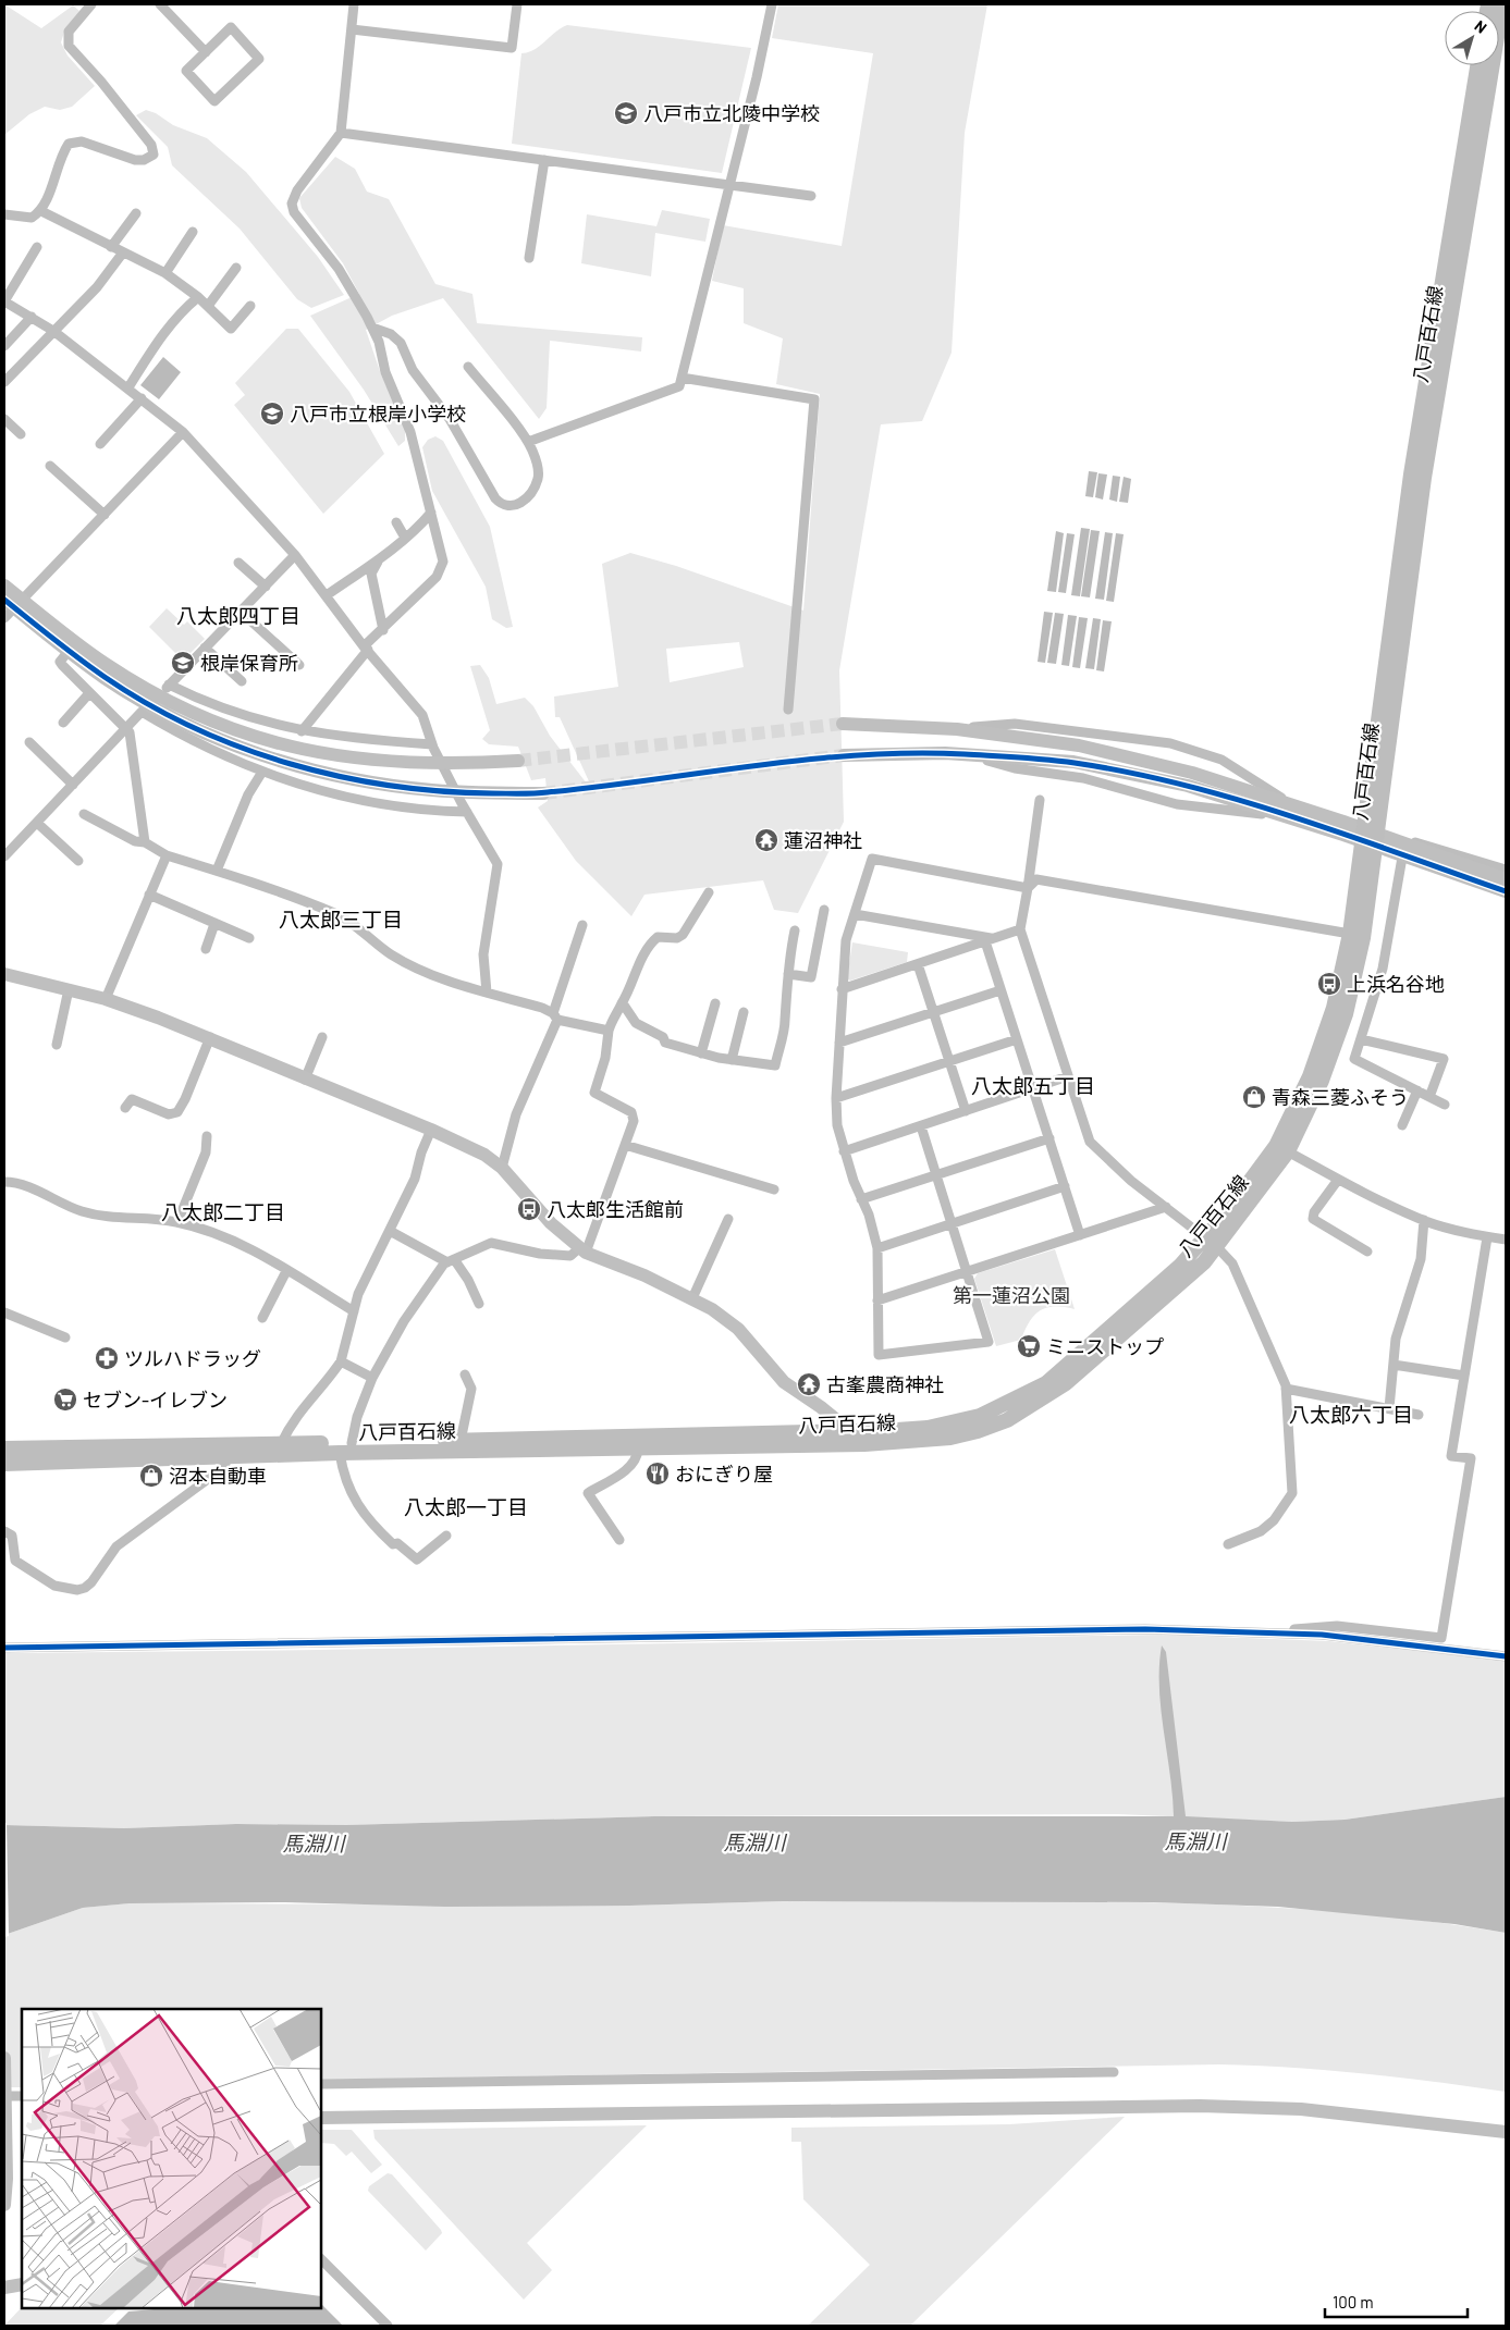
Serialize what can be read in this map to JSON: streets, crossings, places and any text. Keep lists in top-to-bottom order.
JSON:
{
  "streets": {
    "main road": ["八戸百石線"]
  },
  "districts": [
    "八太郎四丁目",
    "八太郎三丁目",
    "八太郎五丁目",
    "八太郎二丁目",
    "八太郎六丁目",
    "八太郎一丁目"
  ],
  "water": ["馬淵川"],
  "parks": ["第一蓮沼公園"],
  "places": {
    "school or university": ["八戸市立北陵中学校", "八戸市立根岸小学校", "根岸保育所"],
    "temple": ["蓮沼神社", "古峯農商神社"],
    "bus stop": ["上浜名谷地", "八太郎生活館前"],
    "shop": ["青森三菱ふそう", "沼本自動車"],
    "supermarket": ["ミニストップ", "セブン-イレブン"],
    "pharmacy": ["ツルハドラッグ"],
    "restaurant": ["おにぎり屋"]
  },
  "scale_bar": "100 m",
  "north": "top right"
}
